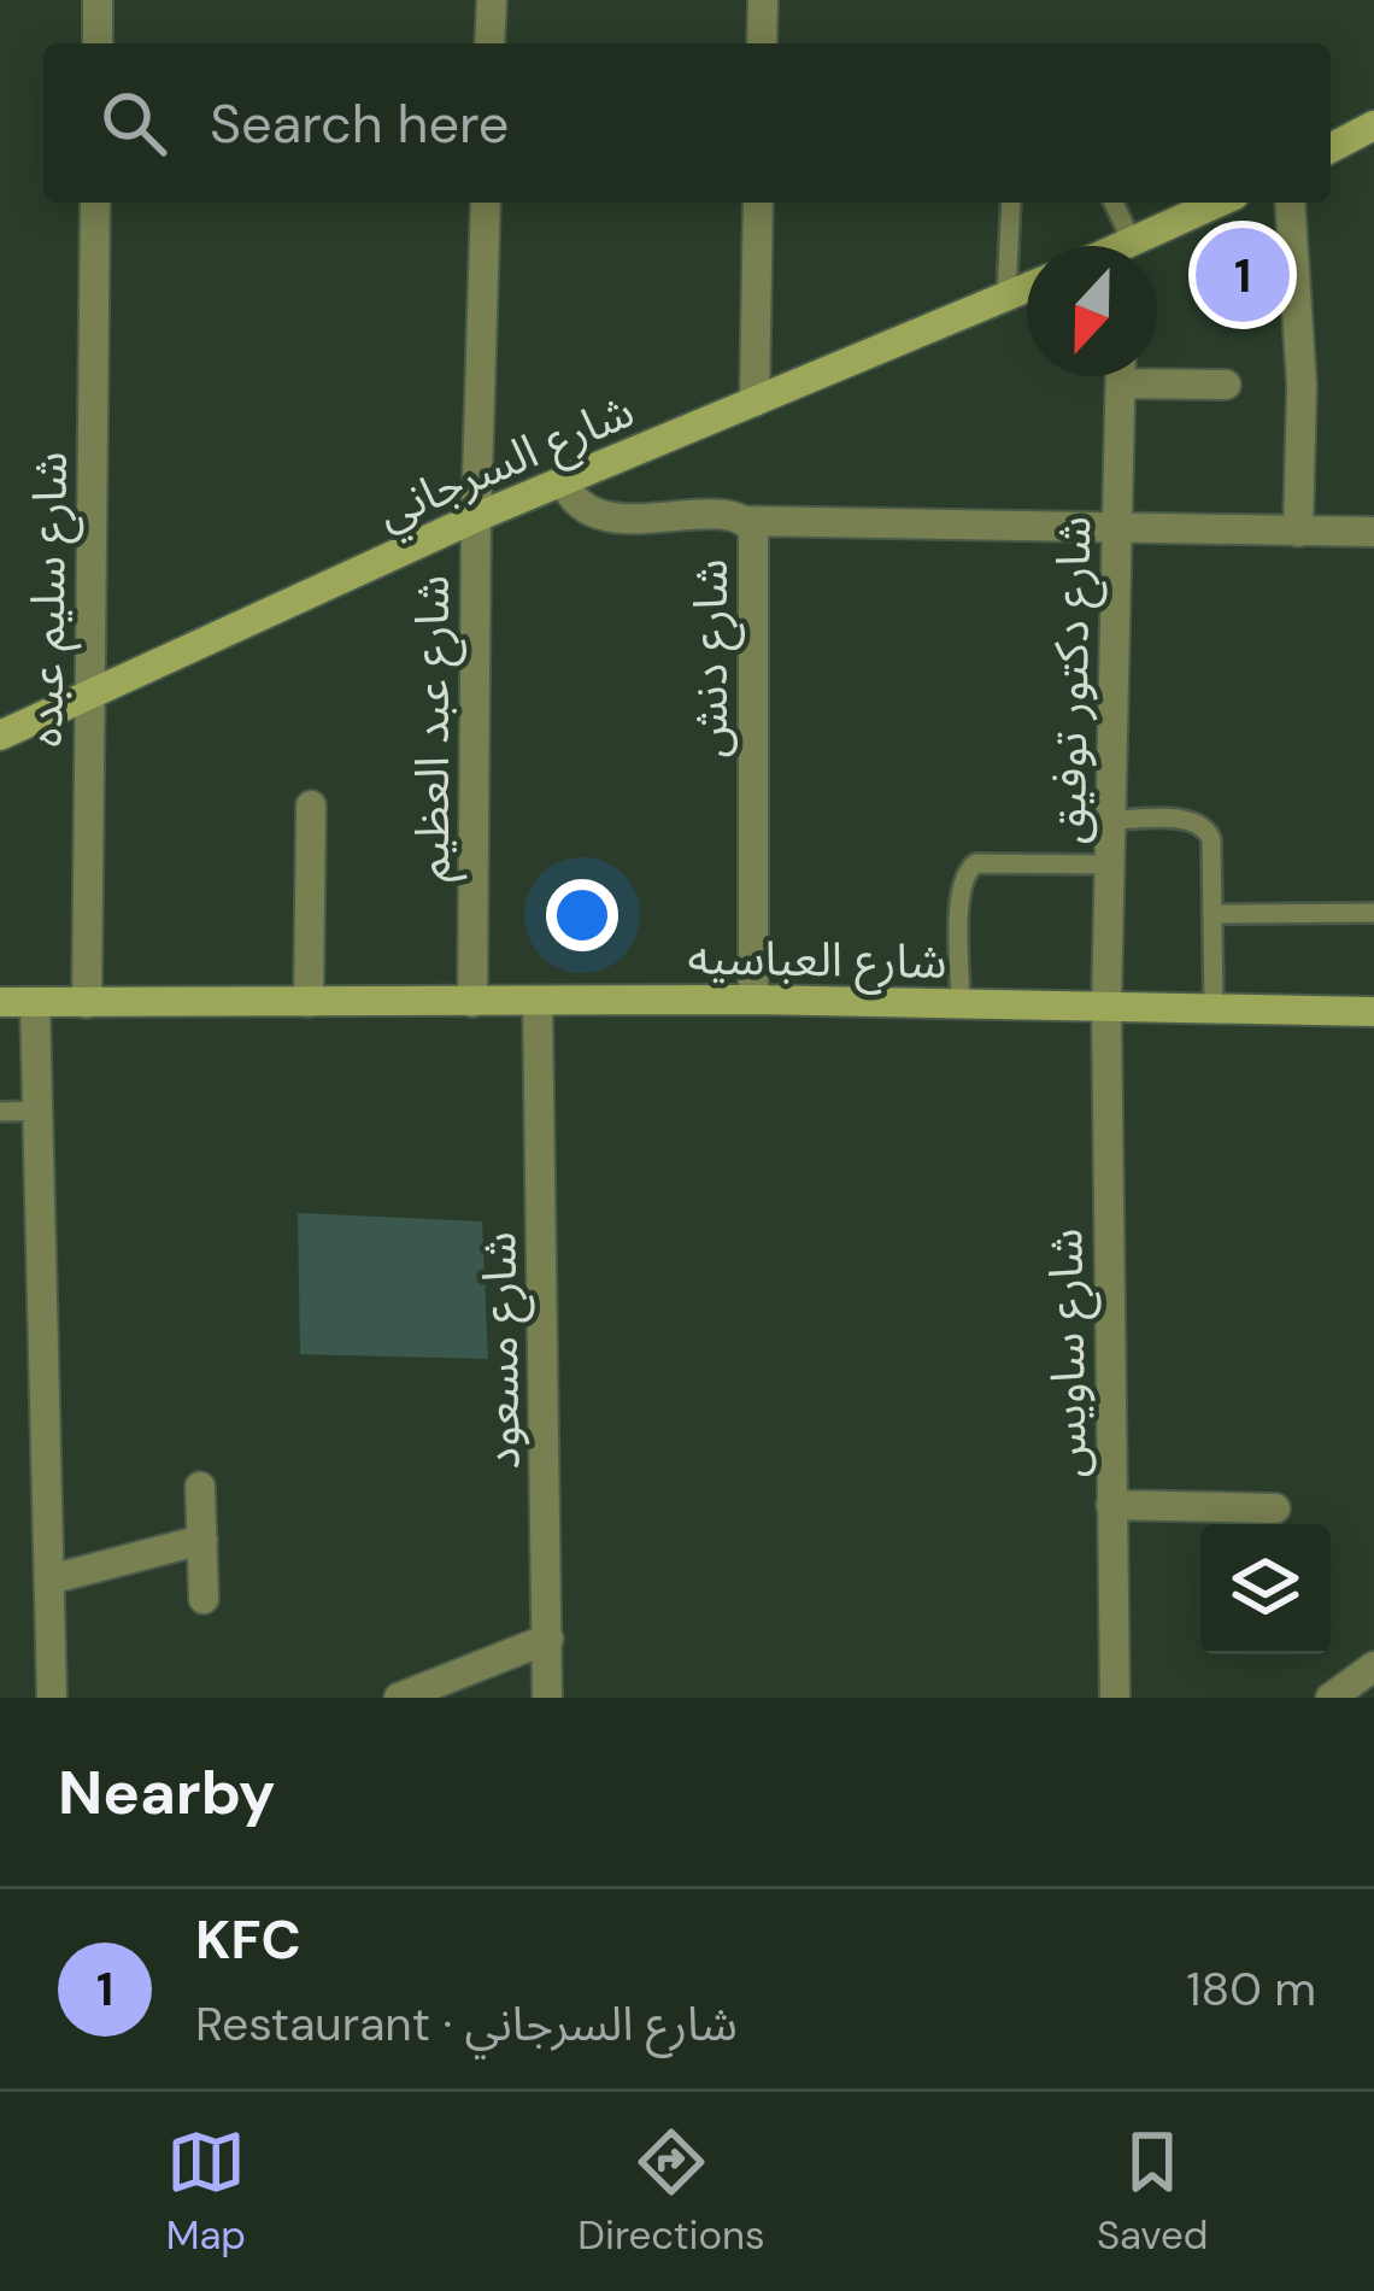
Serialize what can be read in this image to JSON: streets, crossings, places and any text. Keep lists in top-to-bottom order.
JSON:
{
  "streets": {
    "main road": ["شارع السرجاني", "شارع العباسيه"],
    "street": [
      "شارع سليم عبده",
      "شارع دنش",
      "شارع دكتور توفيق",
      "شارع عبد العظيم",
      "شارع مسعود",
      "شارع ساويس"
    ]
  },
  "crossings": [
    ["شارع السرجاني", "شارع سليم عبده"],
    ["شارع السرجاني", "شارع دنش"],
    ["شارع السرجاني", "شارع عبد العظيم"],
    ["شارع سليم عبده", "شارع العباسيه"],
    ["شارع دنش", "شارع العباسيه"],
    ["شارع دكتور توفيق", "شارع العباسيه"],
    ["شارع دكتور توفيق", "شارع ساويس"],
    ["شارع عبد العظيم", "شارع العباسيه"],
    ["شارع العباسيه", "شارع مسعود"],
    ["شارع العباسيه", "شارع ساويس"]
  ],
  "north": "bottom",
  "page": {
    "search": "Search here",
    "pins": "1",
    "heading": "Nearby",
    "list": [
      {
        "mark": "1",
        "name": "KFC",
        "note": "Restaurant · شارع السرجاني",
        "value": "180 m"
      }
    ],
    "nav": ["Map", "Directions", "Saved"]
  }
}
